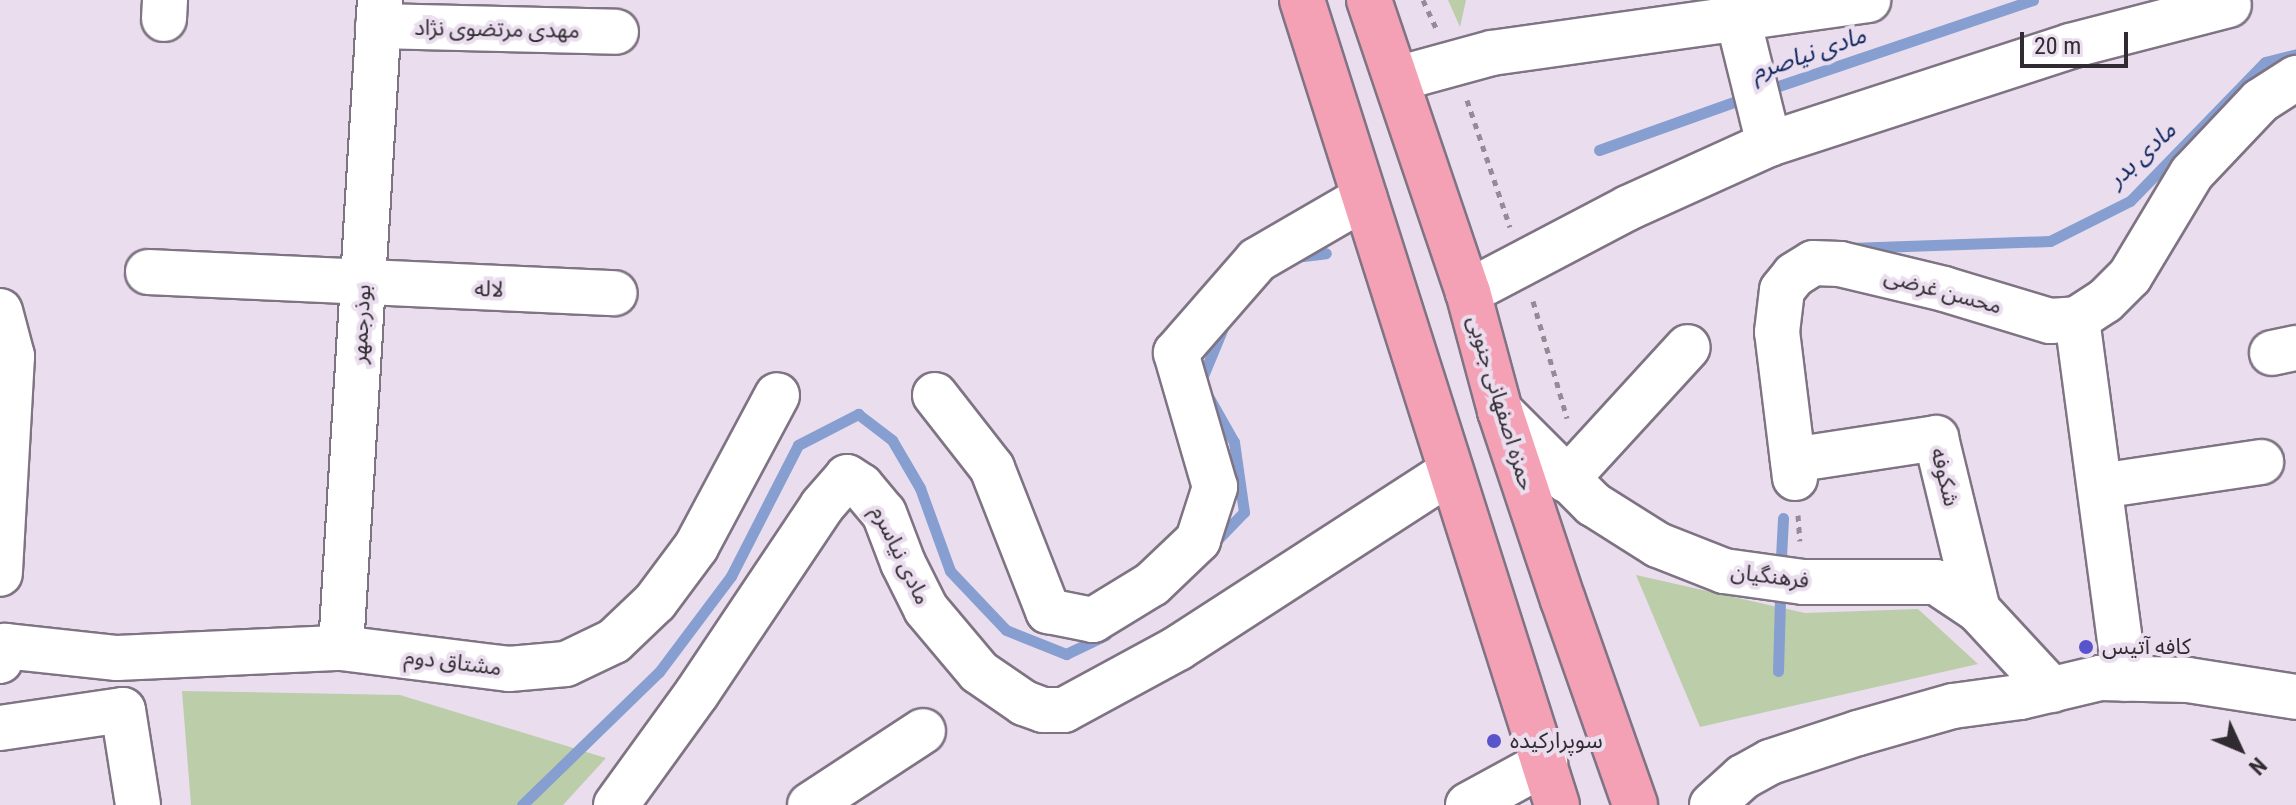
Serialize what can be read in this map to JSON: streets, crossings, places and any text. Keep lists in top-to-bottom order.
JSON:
{
  "streets": {
    "main road": ["حمزه اصفهانی جنوبی"],
    "street": [
      "مهدی مرتضوی نژاد",
      "لاله",
      "محسن غرضی",
      "بوذرجمهر",
      "شکوفه",
      "مادی نیاسرم",
      "فرهنگیان",
      "مشتاق دوم"
    ]
  },
  "crossings": [
    ["مهدی مرتضوی نژاد", "بوذرجمهر"],
    ["لاله", "بوذرجمهر"],
    ["محسن غرضی", "شکوفه"],
    ["بوذرجمهر", "مشتاق دوم"],
    ["حمزه اصفهانی جنوبی", "فرهنگیان"],
    ["شکوفه", "فرهنگیان"]
  ],
  "water": ["مادی نیاصرم", "مادی بدر"],
  "places": ["کافه آتیس", "سوپرارکیده"],
  "scale_bar": "20 m",
  "north": "bottom right"
}
